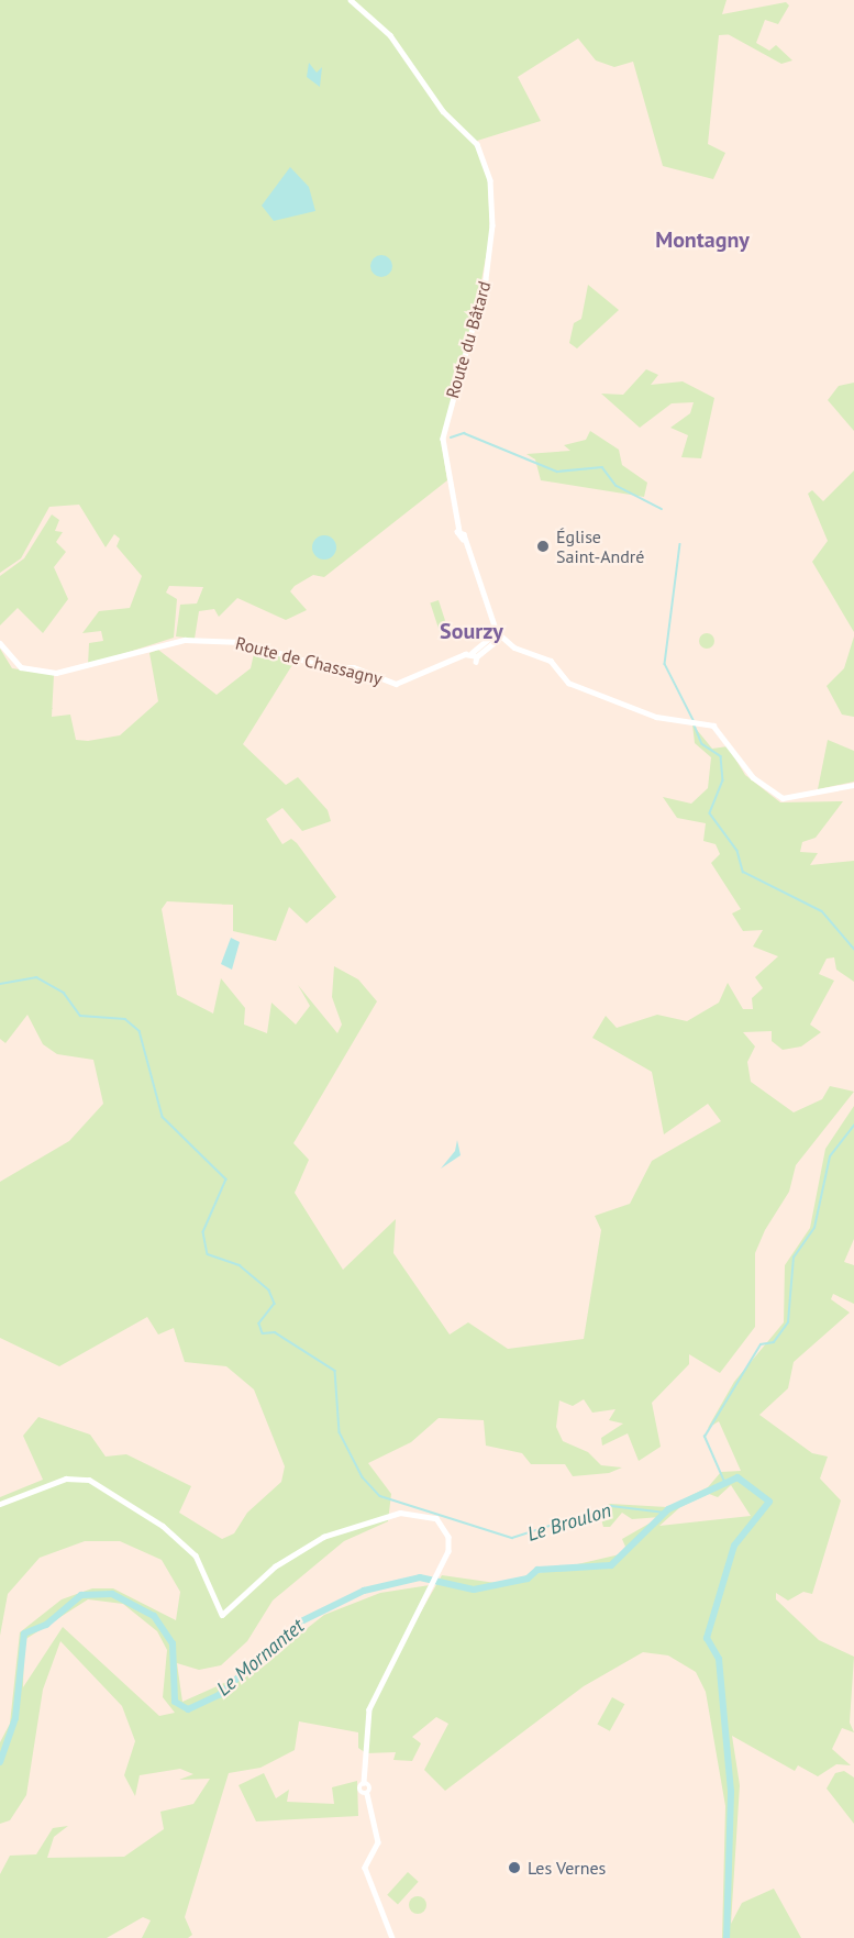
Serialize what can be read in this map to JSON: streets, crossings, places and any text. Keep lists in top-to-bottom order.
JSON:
{
  "streets": {
    "street": ["Route du Bâtard", "Route de Chassagny"]
  },
  "crossings": [
    ["Route du Bâtard", "Route de Chassagny"]
  ],
  "districts": ["Montagny", "Sourzy"],
  "water": ["Le Broulon", "Le Mornantet"],
  "places": ["Église Saint-André", "Les Vernes"]
}
